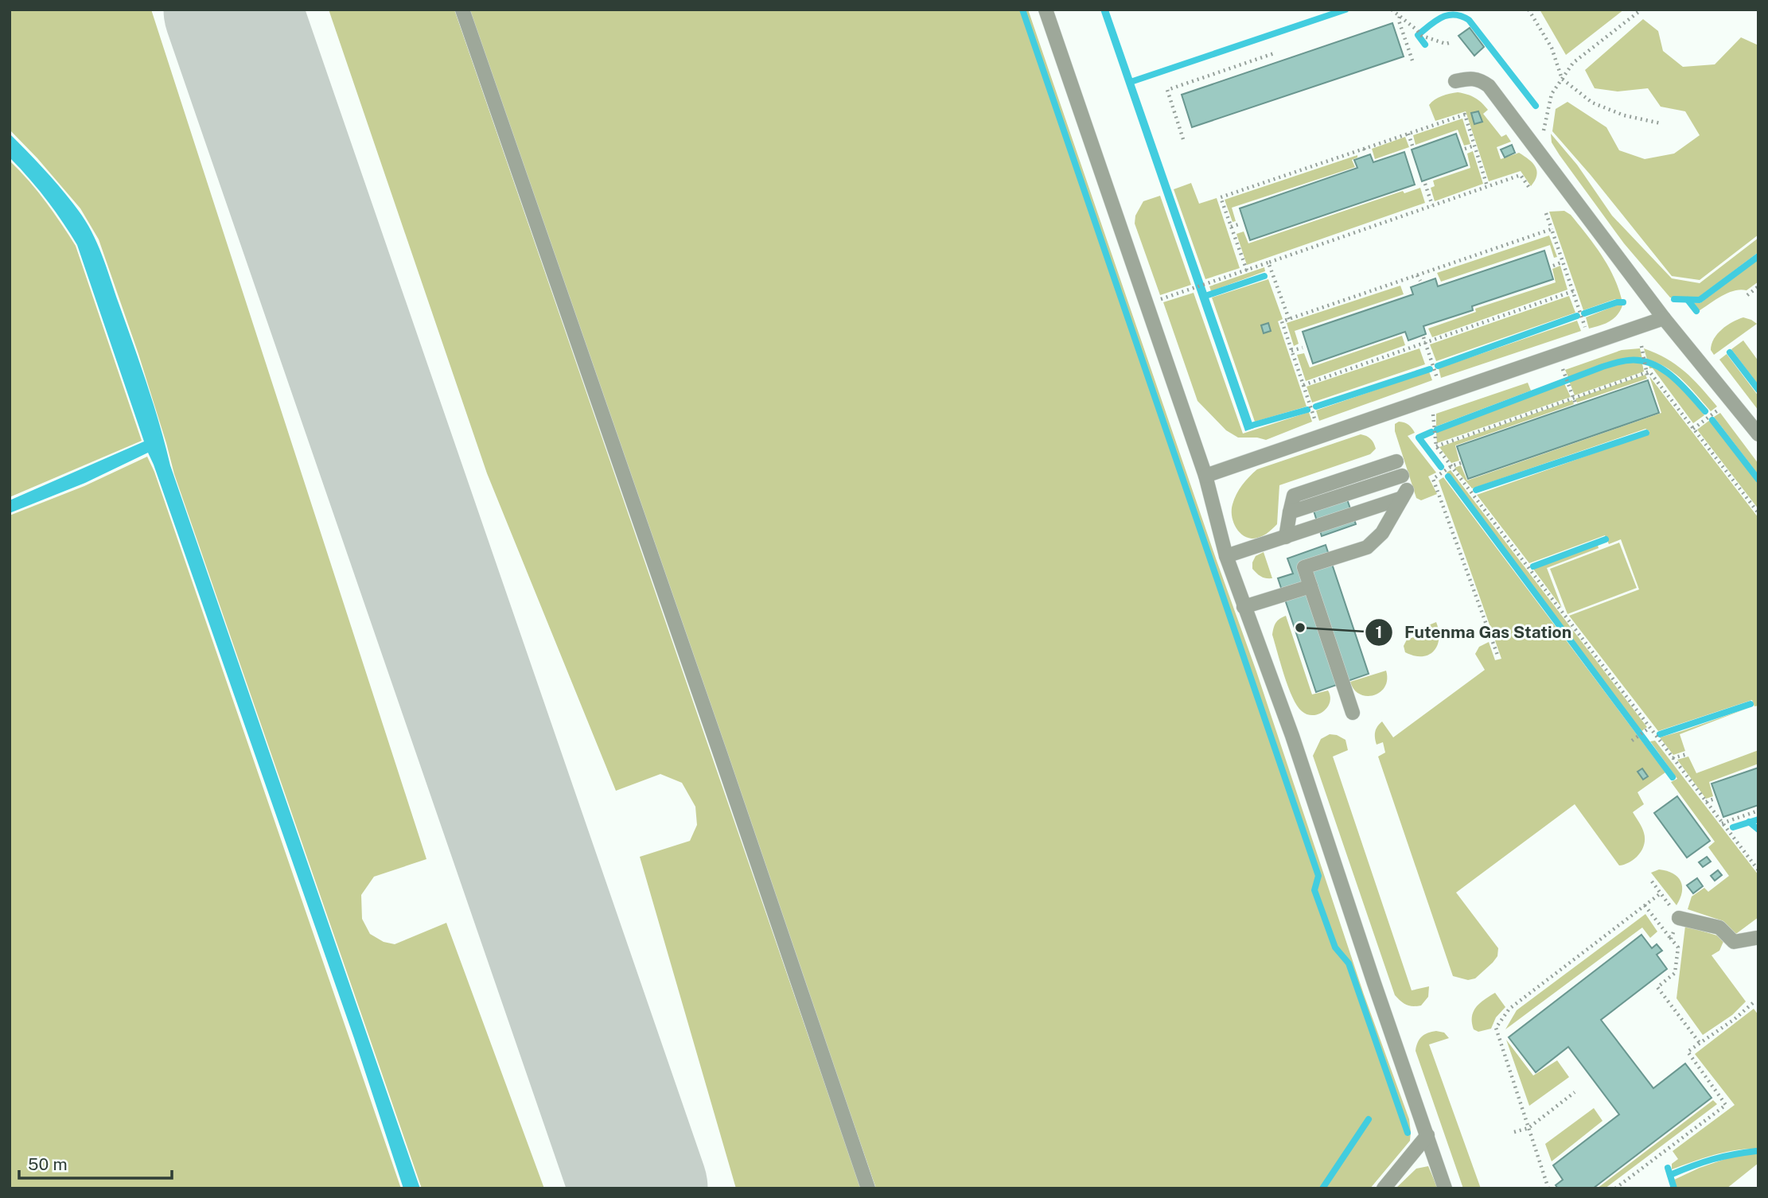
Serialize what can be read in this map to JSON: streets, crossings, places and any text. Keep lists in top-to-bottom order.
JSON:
{
  "places": ["Futenma Gas Station"],
  "scale_bar": "50 m"
}
